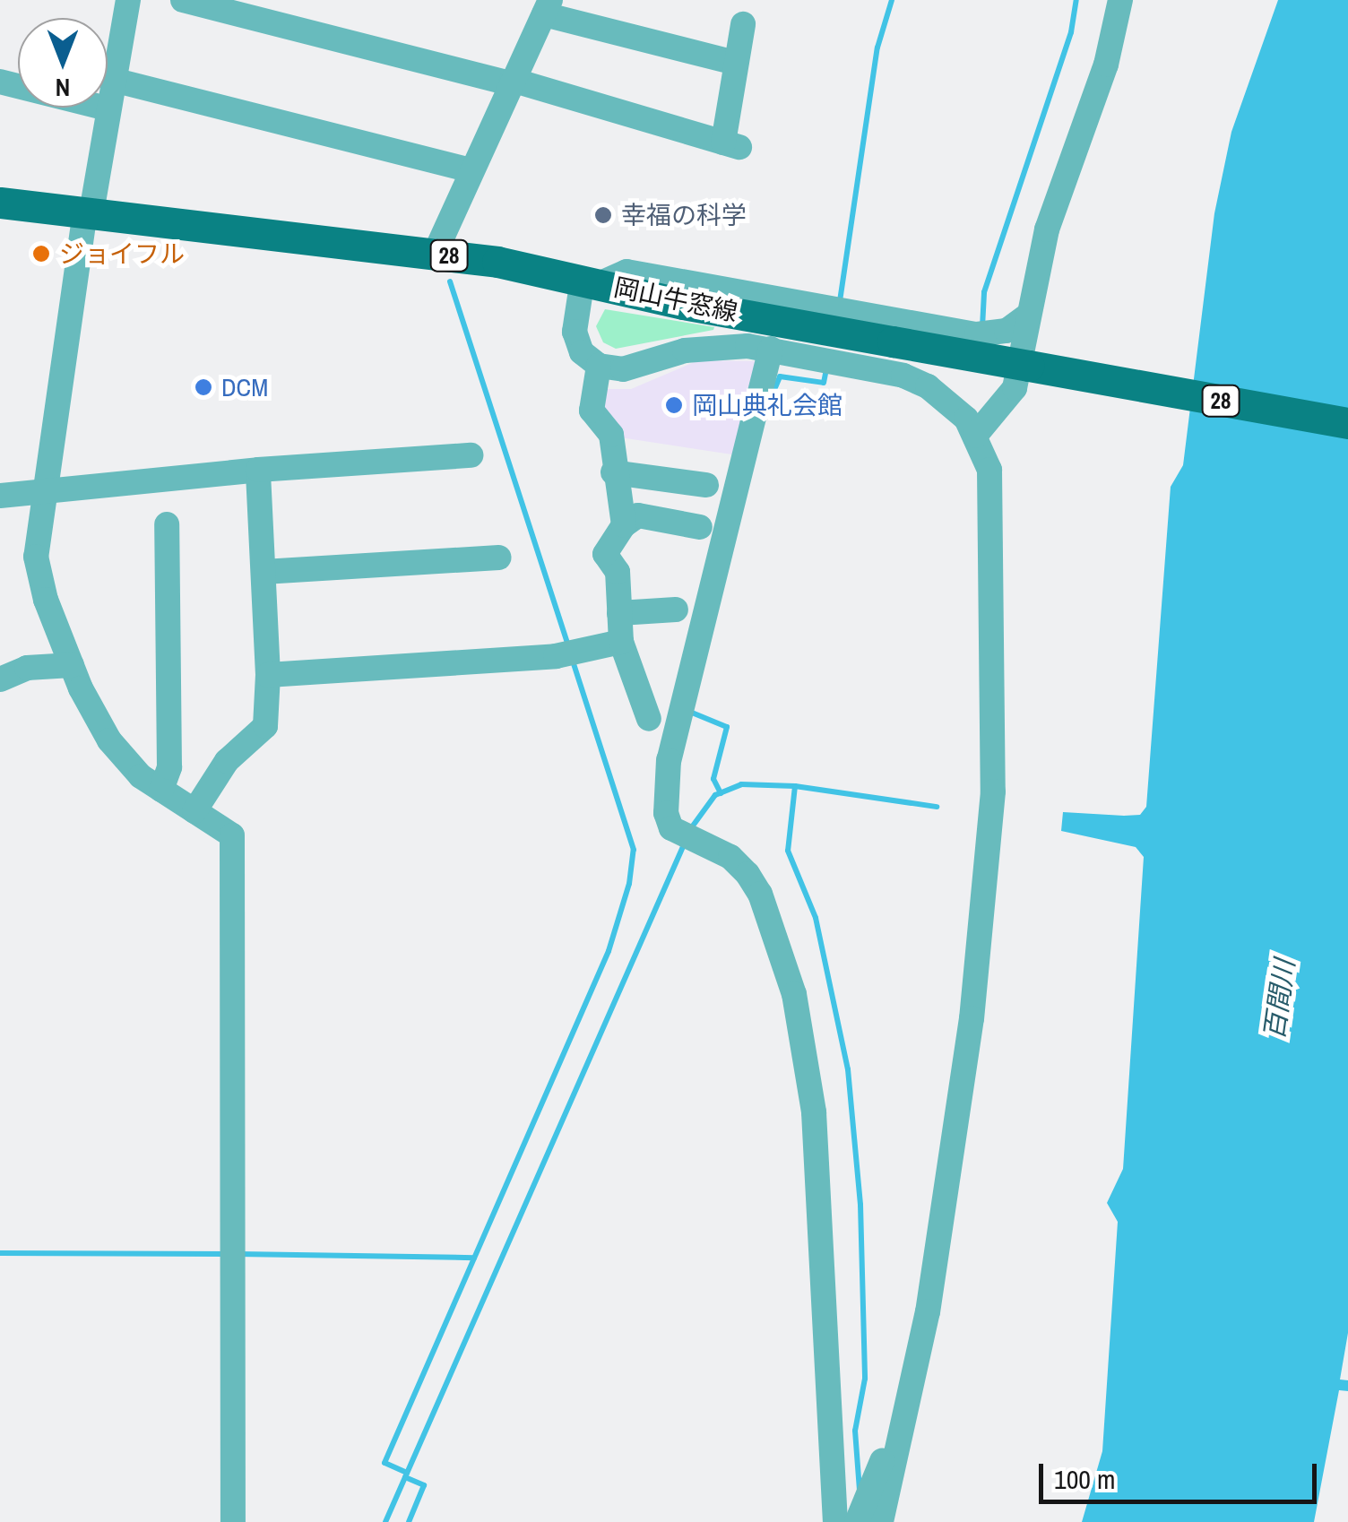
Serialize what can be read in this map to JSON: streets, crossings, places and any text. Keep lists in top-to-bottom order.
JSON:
{
  "streets": {
    "main road": ["28", "岡山牛窓線"]
  },
  "water": ["百間川"],
  "places": [
    "幸福の科学",
    "ジョイフル",
    "DCM",
    "岡山典礼会館"
  ],
  "scale_bar": "100 m",
  "north": "bottom"
}
